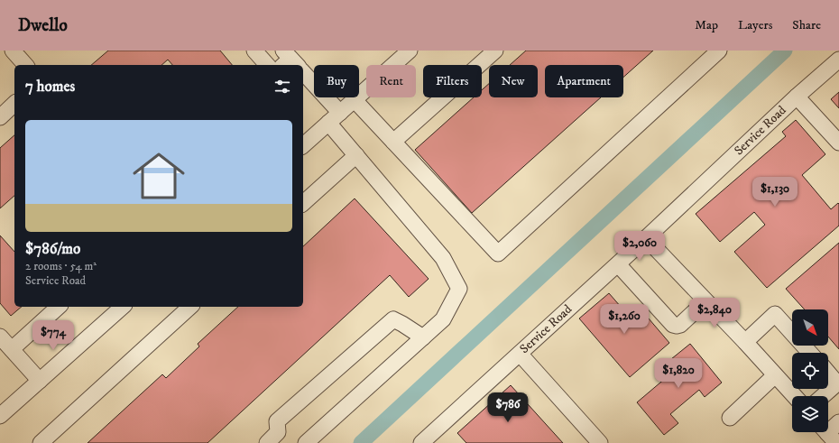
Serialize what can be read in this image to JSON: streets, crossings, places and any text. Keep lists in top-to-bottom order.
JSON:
{
  "streets": {
    "street": ["Service Road"]
  },
  "north": "bottom right",
  "page": {
    "header": "Dwello",
    "nav": ["Map", "Layers", "Share"],
    "chip": [
      "Buy",
      "Rent",
      "Filters",
      "New",
      "Apartment"
    ],
    "heading": "7 homes",
    "list": [
      {
        "name": "$786/mo",
        "note": "2 rooms · 54 m² · Service Road"
      }
    ],
    "price": [
      "$1,130",
      "$2,060",
      "$2,840",
      "$1,260",
      "$774",
      "$1,820",
      "$786"
    ]
  }
}
